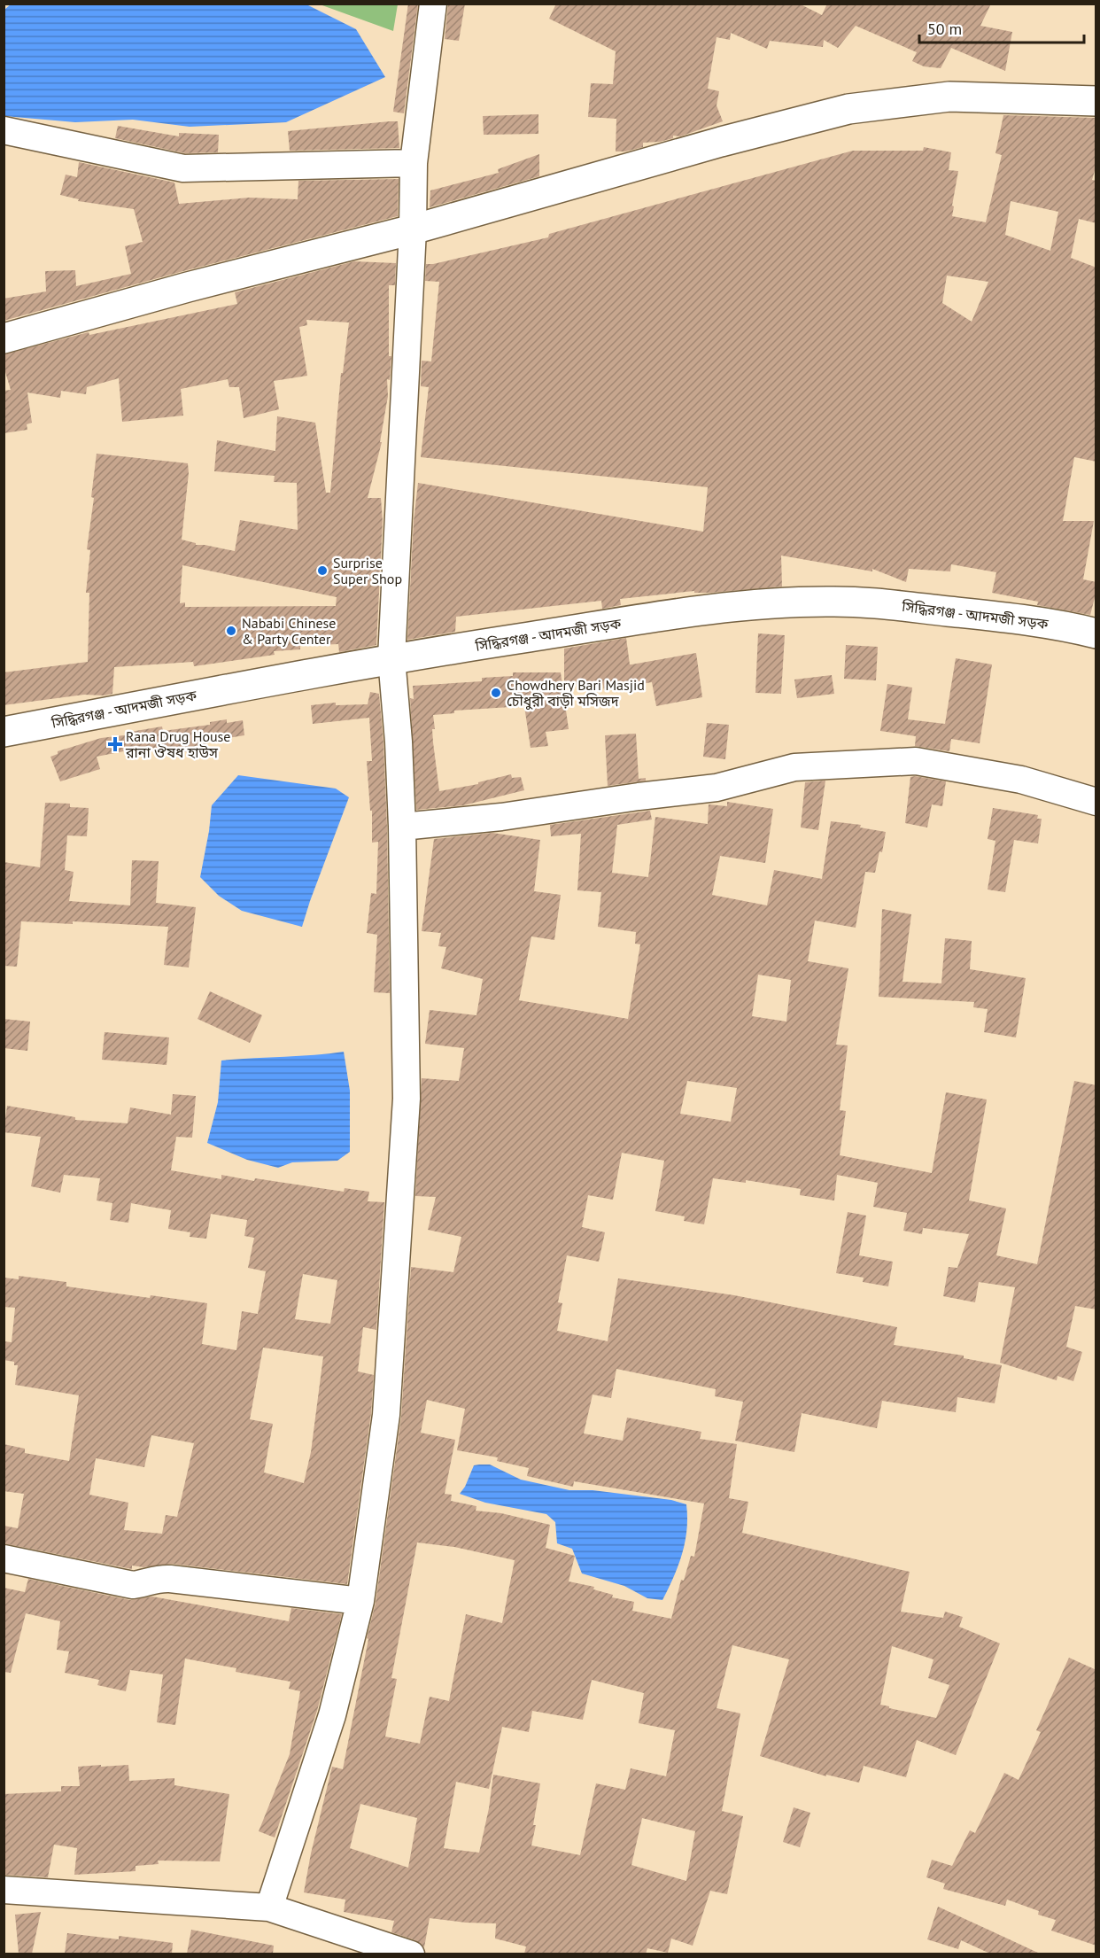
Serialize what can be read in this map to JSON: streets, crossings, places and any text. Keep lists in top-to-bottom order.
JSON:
{
  "streets": {
    "main road": ["সিদ্ধিরগঞ্জ - আদমজী সড়ক"]
  },
  "places": {
    "other": ["Surprise Super Shop", "Nababi Chinese & Party Center", "Chowdhery Bari Masjid চৌধুরী বাড়ী মসিজদ"],
    "health": ["Rana Drug House রানা ঔষধ হাউস"]
  },
  "scale_bar": "50 m"
}
